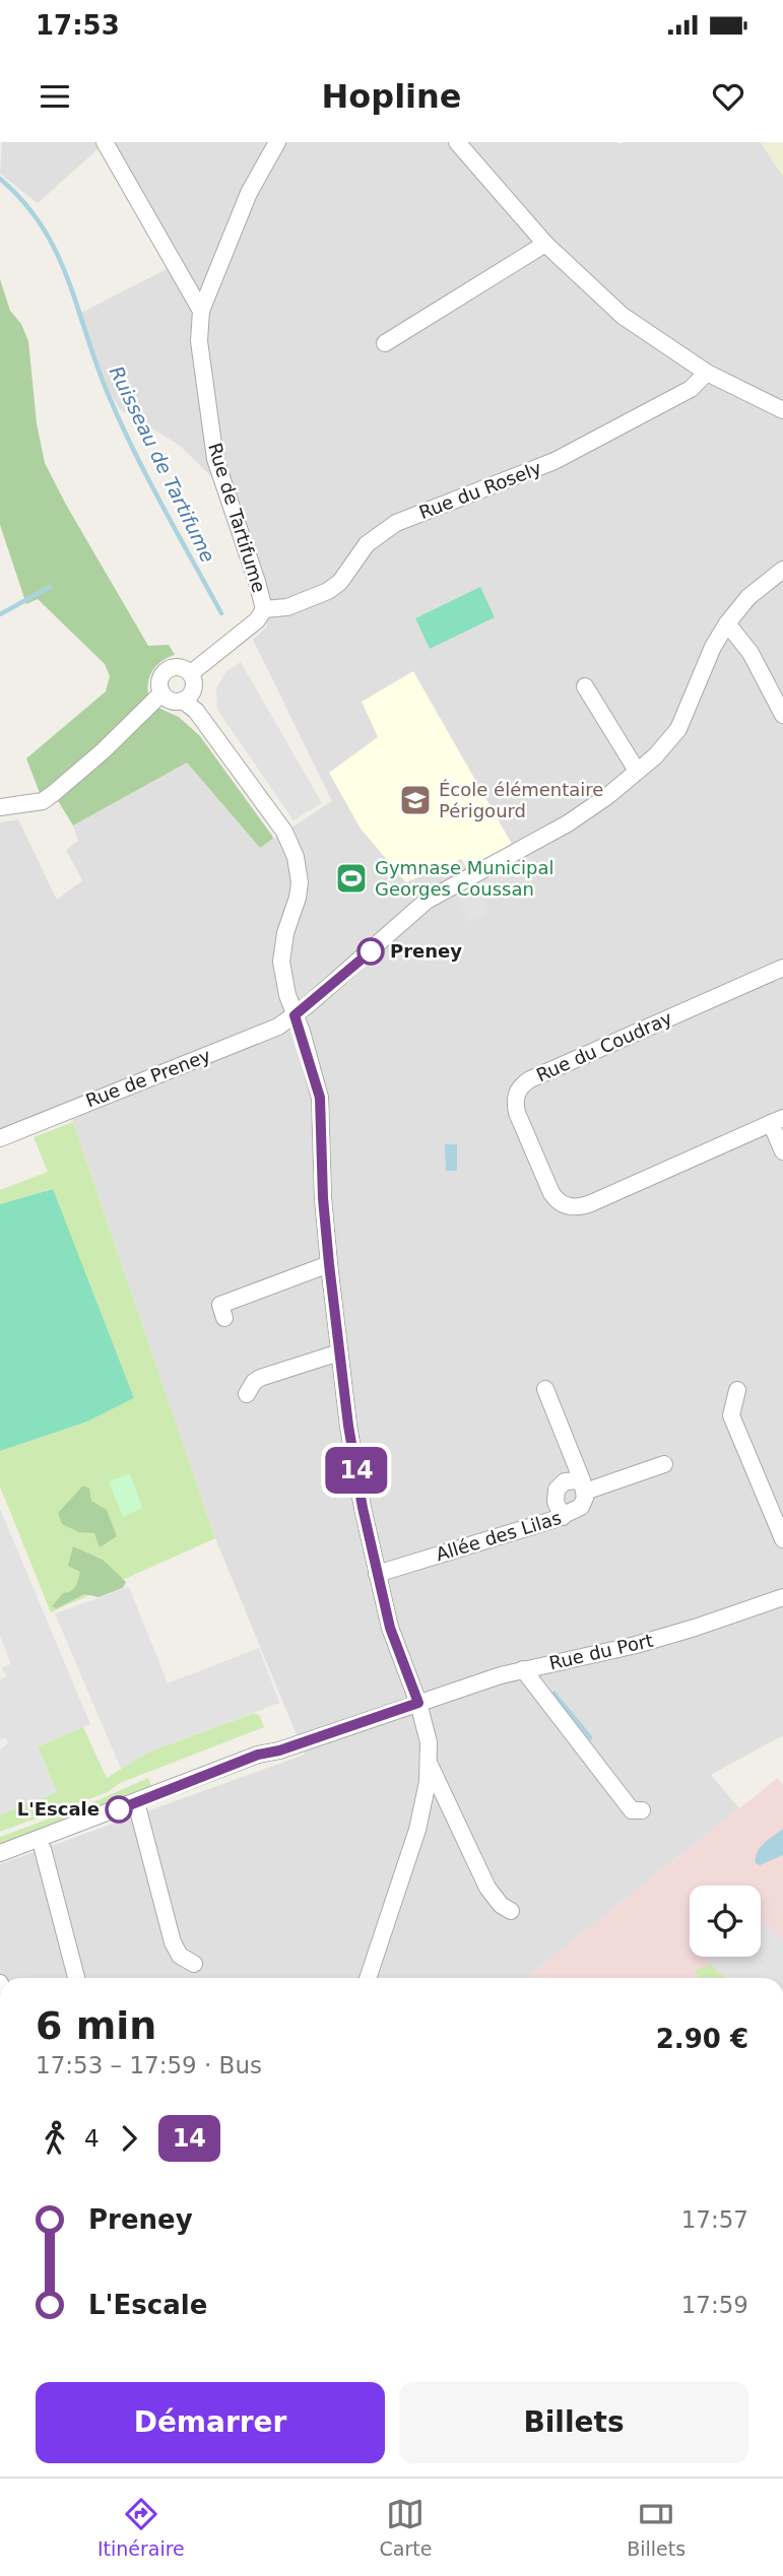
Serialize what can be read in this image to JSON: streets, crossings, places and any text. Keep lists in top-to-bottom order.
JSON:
{
  "streets": {
    "street": [
      "Rue du Rosely",
      "Rue de Tartifume",
      "Rue du Coudray",
      "Rue de Preney",
      "Allée des Lilas",
      "Rue du Port"
    ]
  },
  "crossings": [
    ["Rue du Rosely", "Rue de Tartifume"]
  ],
  "water": ["Ruisseau de Tartifume"],
  "places": {
    "school or university": ["École élémentaire Périgourd"],
    "sports": ["Gymnase Municipal Georges Coussan"],
    "other": ["Preney", "L'Escale"]
  },
  "lines": ["bus line 14"],
  "page": {
    "status": "17:53",
    "header": "Hopline",
    "on_map": "14",
    "heading": ["6 min", "17:53 – 17:59 · Bus", "2.90 €"],
    "legs": ["4", "14"],
    "list": [
      {
        "name": "Preney",
        "value": "17:57"
      },
      {
        "name": "L'Escale",
        "value": "17:59"
      }
    ],
    "buttons": ["Démarrer", "Billets"],
    "tabs": ["Itinéraire", "Carte", "Billets"]
  }
}
